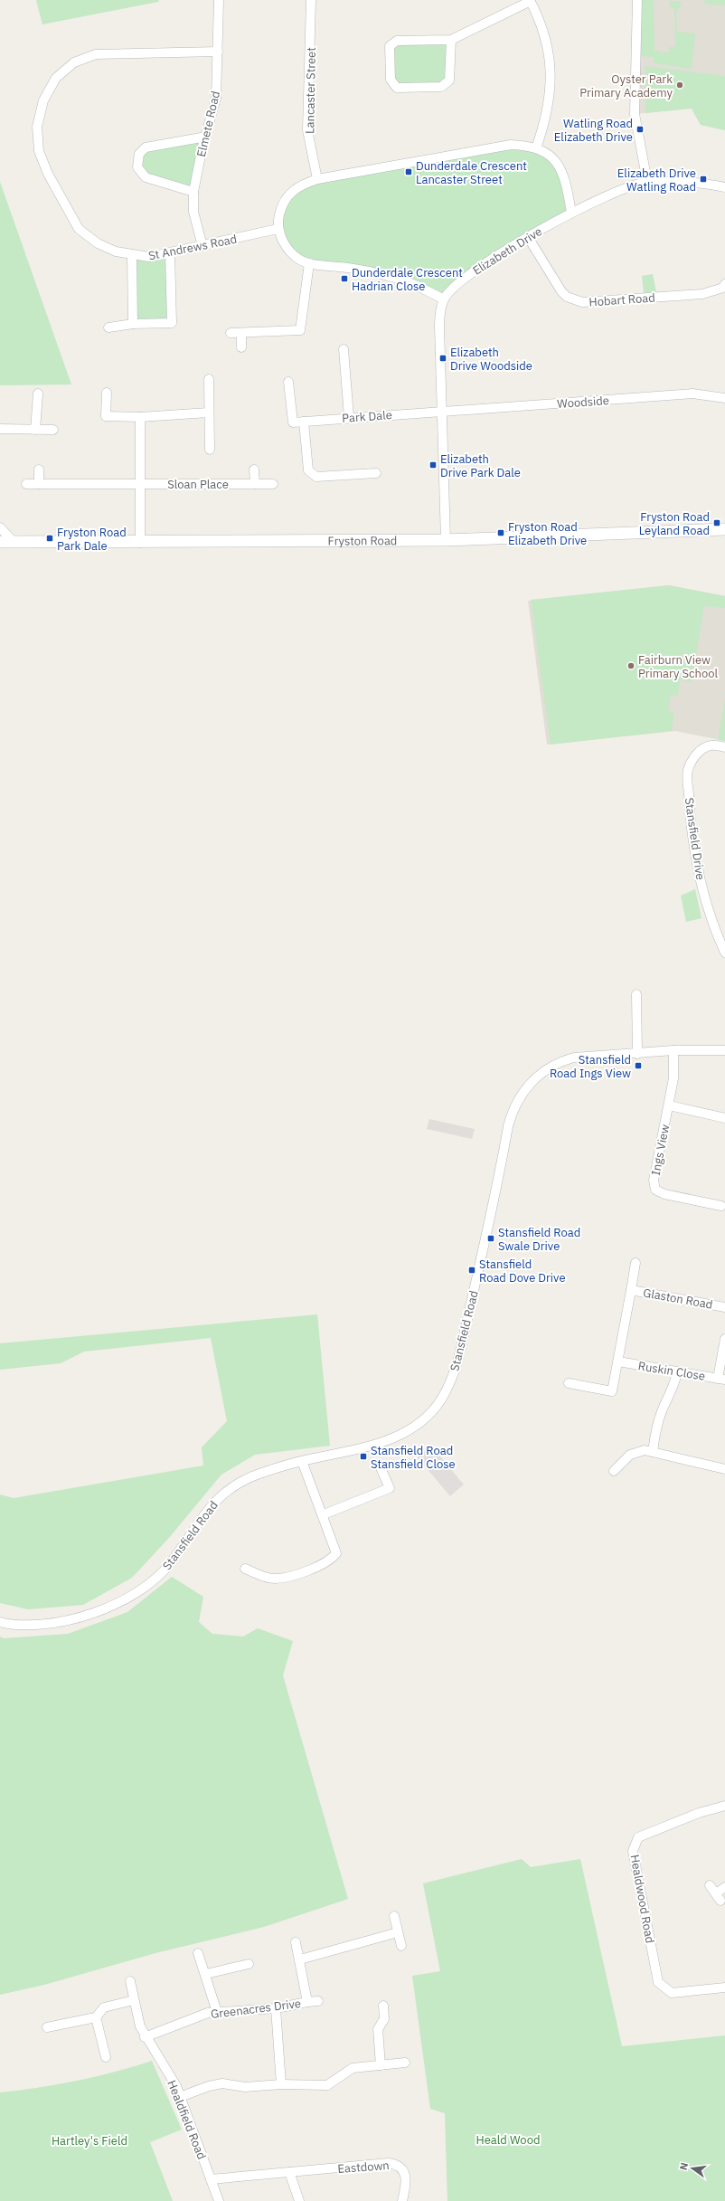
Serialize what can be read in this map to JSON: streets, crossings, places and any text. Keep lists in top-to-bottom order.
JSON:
{
  "streets": {
    "street": [
      "Lancaster Street",
      "Elmete Road",
      "St Andrews Road",
      "Elizabeth Drive",
      "Hobart Road",
      "Woodside",
      "Park Dale",
      "Sloan Place",
      "Fryston Road",
      "Stansfield Drive",
      "Ings View",
      "Glaston Road",
      "Stansfield Road",
      "Ruskin Close",
      "Healdwood Road",
      "Greenacres Drive",
      "Healdfield Road",
      "Eastdown"
    ]
  },
  "crossings": [
    ["Elmete Road", "St Andrews Road"],
    ["Elizabeth Drive", "Hobart Road"],
    ["Woodside", "Park Dale"],
    ["Ings View", "Stansfield Road"],
    ["Glaston Road", "Ruskin Close"],
    ["Greenacres Drive", "Healdfield Road"],
    ["Healdfield Road", "Eastdown"]
  ],
  "parks": ["Heald Wood", "Hartley's Field"],
  "places": {
    "other": ["Oyster Park Primary Academy", "Fairburn View Primary School"],
    "transit": [
      "Watling Road Elizabeth Drive",
      "Dunderdale Crescent Lancaster Street",
      "Elizabeth Drive Watling Road",
      "Dunderdale Crescent Hadrian Close",
      "Elizabeth Drive Woodside",
      "Elizabeth Drive Park Dale",
      "Fryston Road Leyland Road",
      "Fryston Road Elizabeth Drive",
      "Fryston Road Park Dale",
      "Stansfield Road Ings View",
      "Stansfield Road Swale Drive",
      "Stansfield Road Dove Drive",
      "Stansfield Road Stansfield Close"
    ]
  },
  "north": "left"
}
